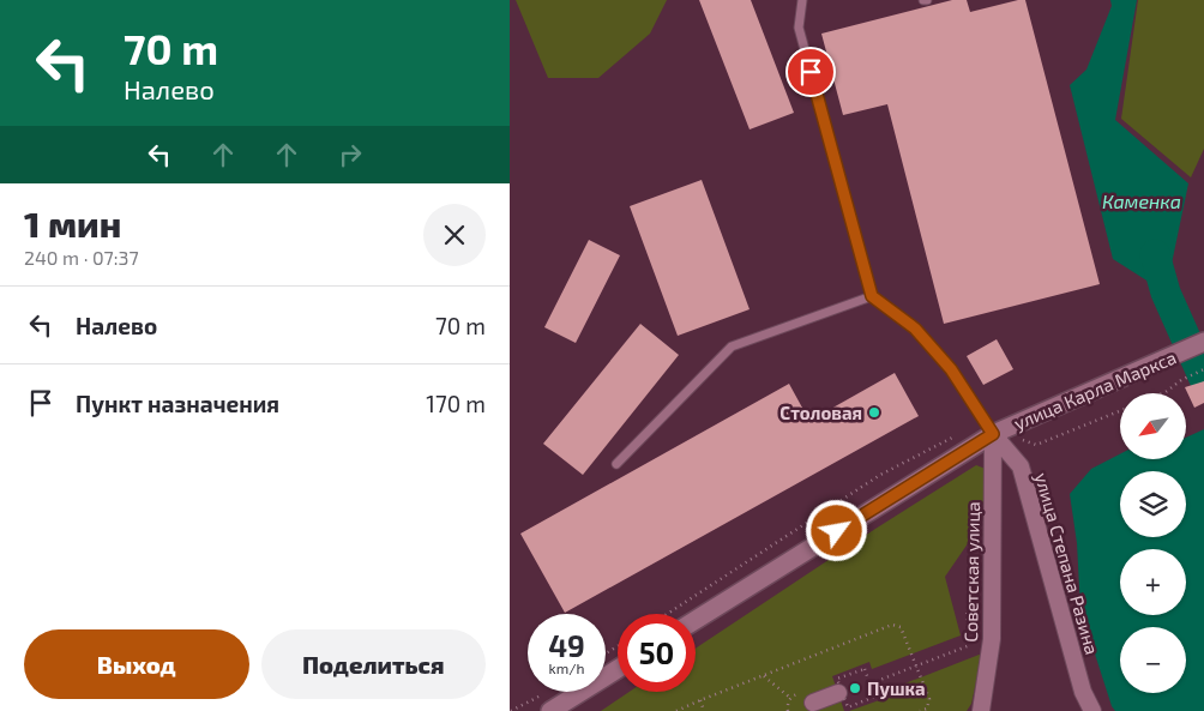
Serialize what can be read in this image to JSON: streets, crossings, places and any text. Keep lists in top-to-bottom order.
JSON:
{
  "streets": {
    "main road": ["улица Карла Маркса"],
    "street": ["улица Степана Разина", "Советская улица"]
  },
  "crossings": [
    ["улица Карла Маркса", "улица Степана Разина"],
    ["улица Карла Маркса", "Советская улица"],
    ["улица Степана Разина", "Советская улица"]
  ],
  "water": ["Каменка"],
  "places": ["Столовая", "Пушка"],
  "north": "bottom left",
  "page": {
    "turn": ["70 m", "Налево"],
    "heading": ["1 мин", "240 m · 07:37"],
    "list": [
      {
        "name": "Налево",
        "value": "70 m"
      },
      {
        "name": "Пункт назначения",
        "value": "170 m"
      }
    ],
    "map_buttons": ["+", "−"],
    "speed": "49 km/h",
    "limit": "50",
    "buttons": ["Выход", "Поделиться"]
  }
}
